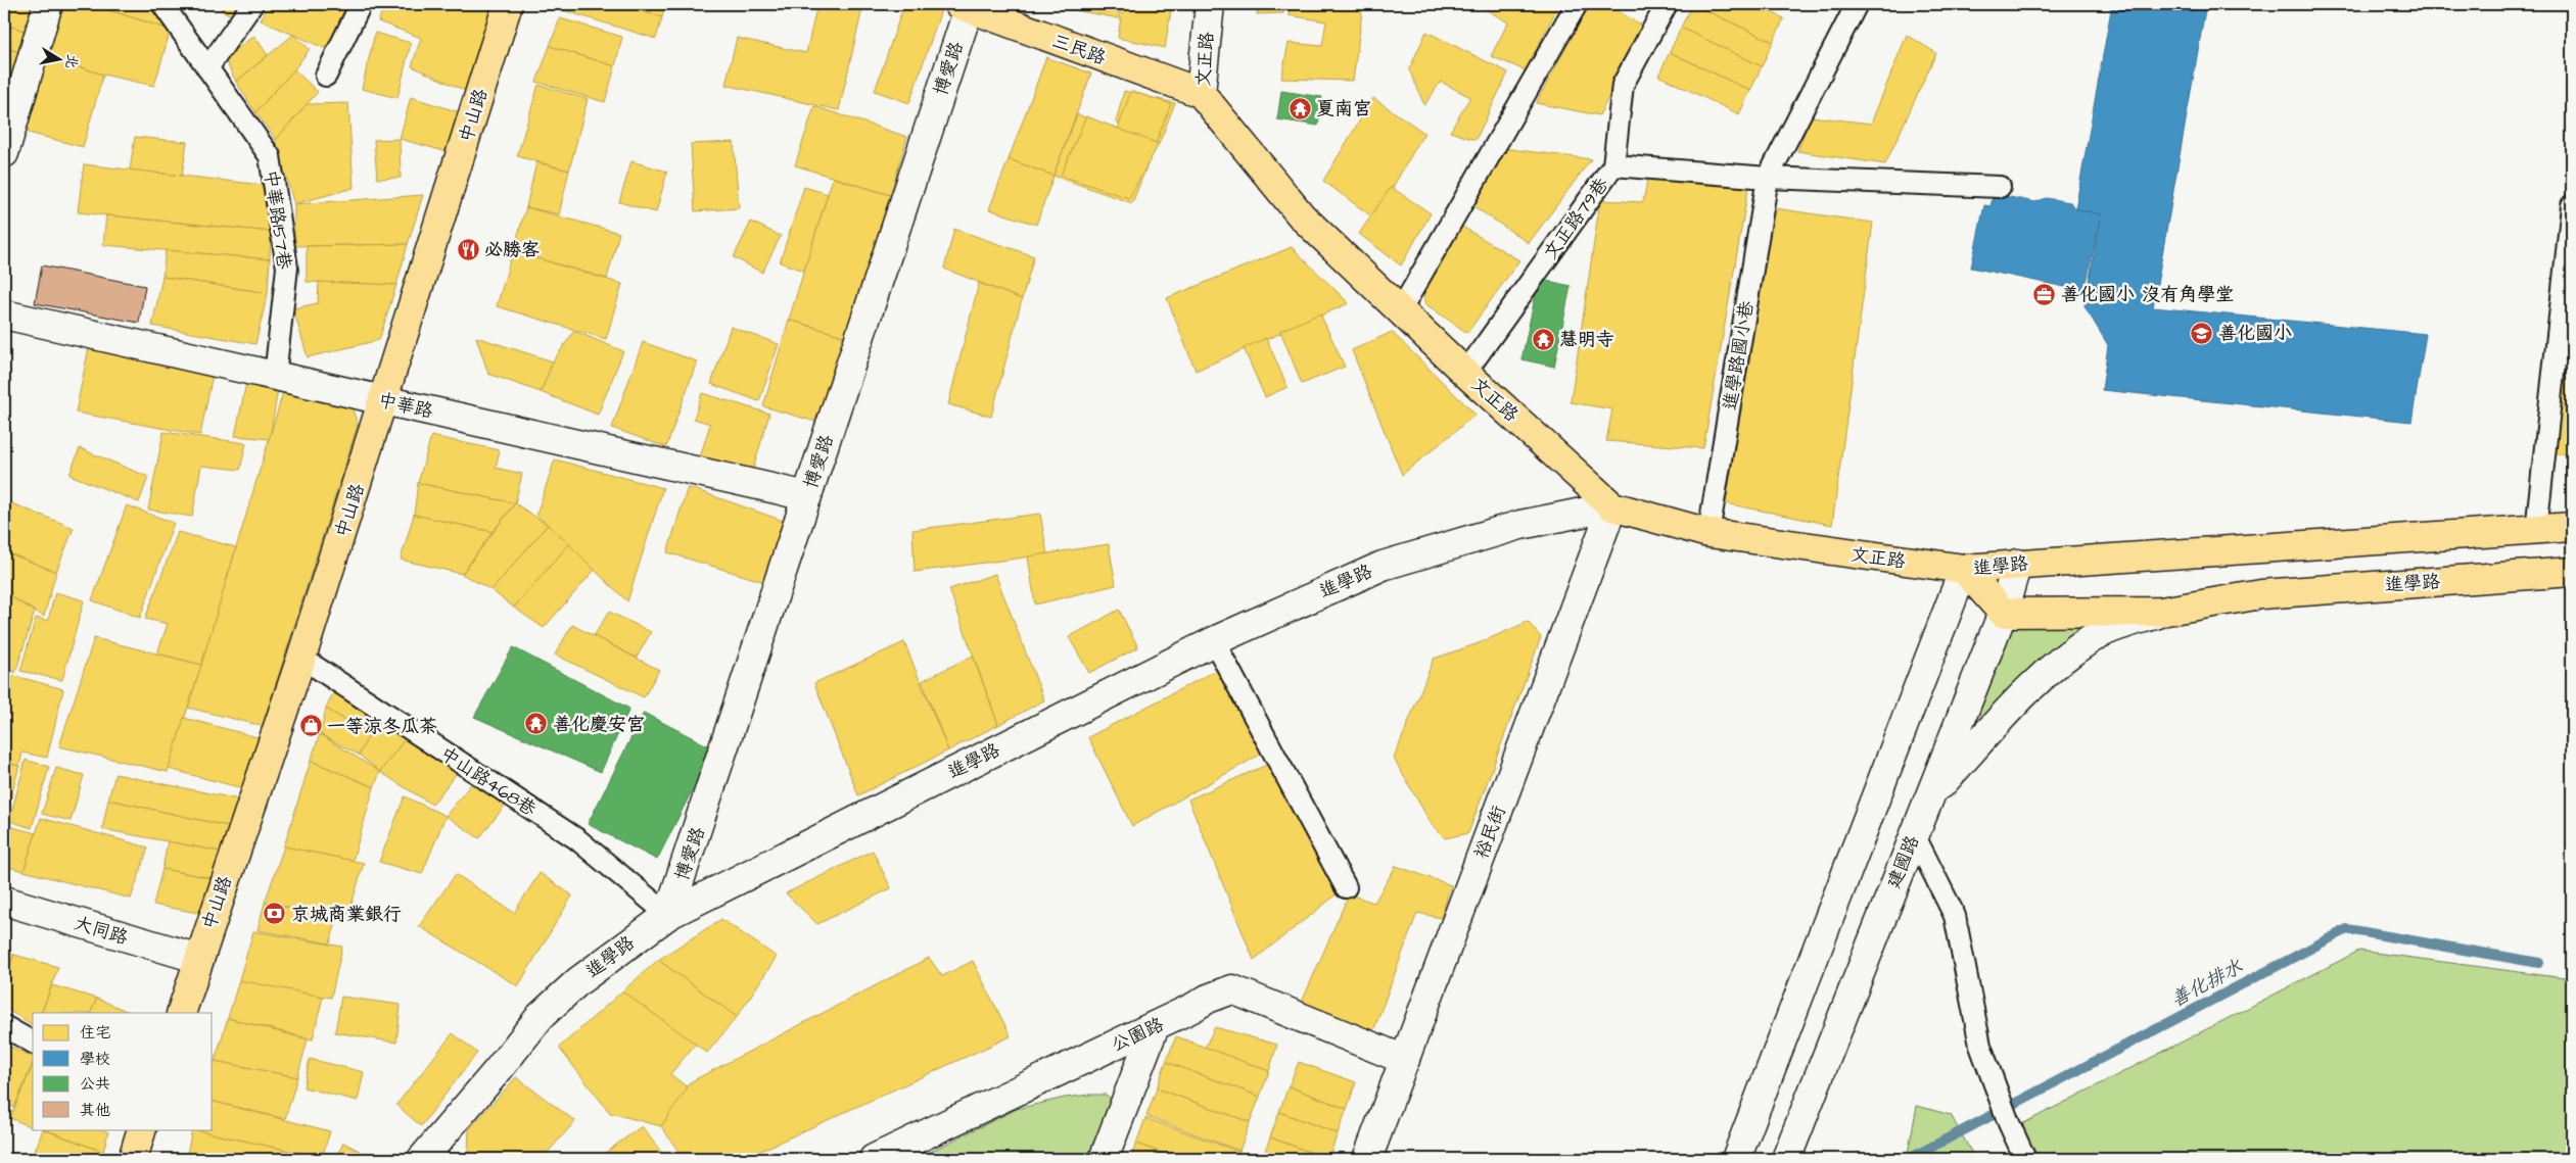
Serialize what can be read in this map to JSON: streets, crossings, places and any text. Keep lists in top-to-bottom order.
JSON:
{
  "streets": {
    "main road": [
      "三民路",
      "文正路",
      "中山路",
      "進學路"
    ],
    "street": [
      "博愛路",
      "中華路",
      "裕民街",
      "建國路",
      "大同路",
      "公園路"
    ],
    "lane": [
      "文正路79巷",
      "中華路157巷",
      "進學路國小巷",
      "中山路468巷"
    ]
  },
  "crossings": [
    ["三民路", "文正路"],
    ["三民路", "博愛路"],
    ["文正路", "文正路79巷"],
    ["文正路", "進學路國小巷"],
    ["文正路", "進學路"],
    ["文正路", "裕民街"],
    ["博愛路", "中華路"],
    ["博愛路", "進學路"],
    ["博愛路", "中山路468巷"],
    ["中山路", "中華路"],
    ["中山路", "中山路468巷"],
    ["中山路", "大同路"],
    ["文正路79巷", "進學路國小巷"],
    ["中華路157巷", "中華路"],
    ["進學路", "中山路468巷"],
    ["進學路", "裕民街"],
    ["進學路", "建國路"],
    ["裕民街", "公園路"]
  ],
  "water": ["善化排水"],
  "places": {
    "temple": ["夏南宮", "慧明寺", "善化慶安宮"],
    "restaurant": ["必勝客"],
    "office": ["善化國小 沒有角學堂"],
    "school or university": ["善化國小"],
    "shop": ["一等涼冬瓜茶"],
    "bank": ["京城商業銀行"]
  },
  "legend": [
    "住宅",
    "學校",
    "公共",
    "其他"
  ],
  "north": "right"
}
